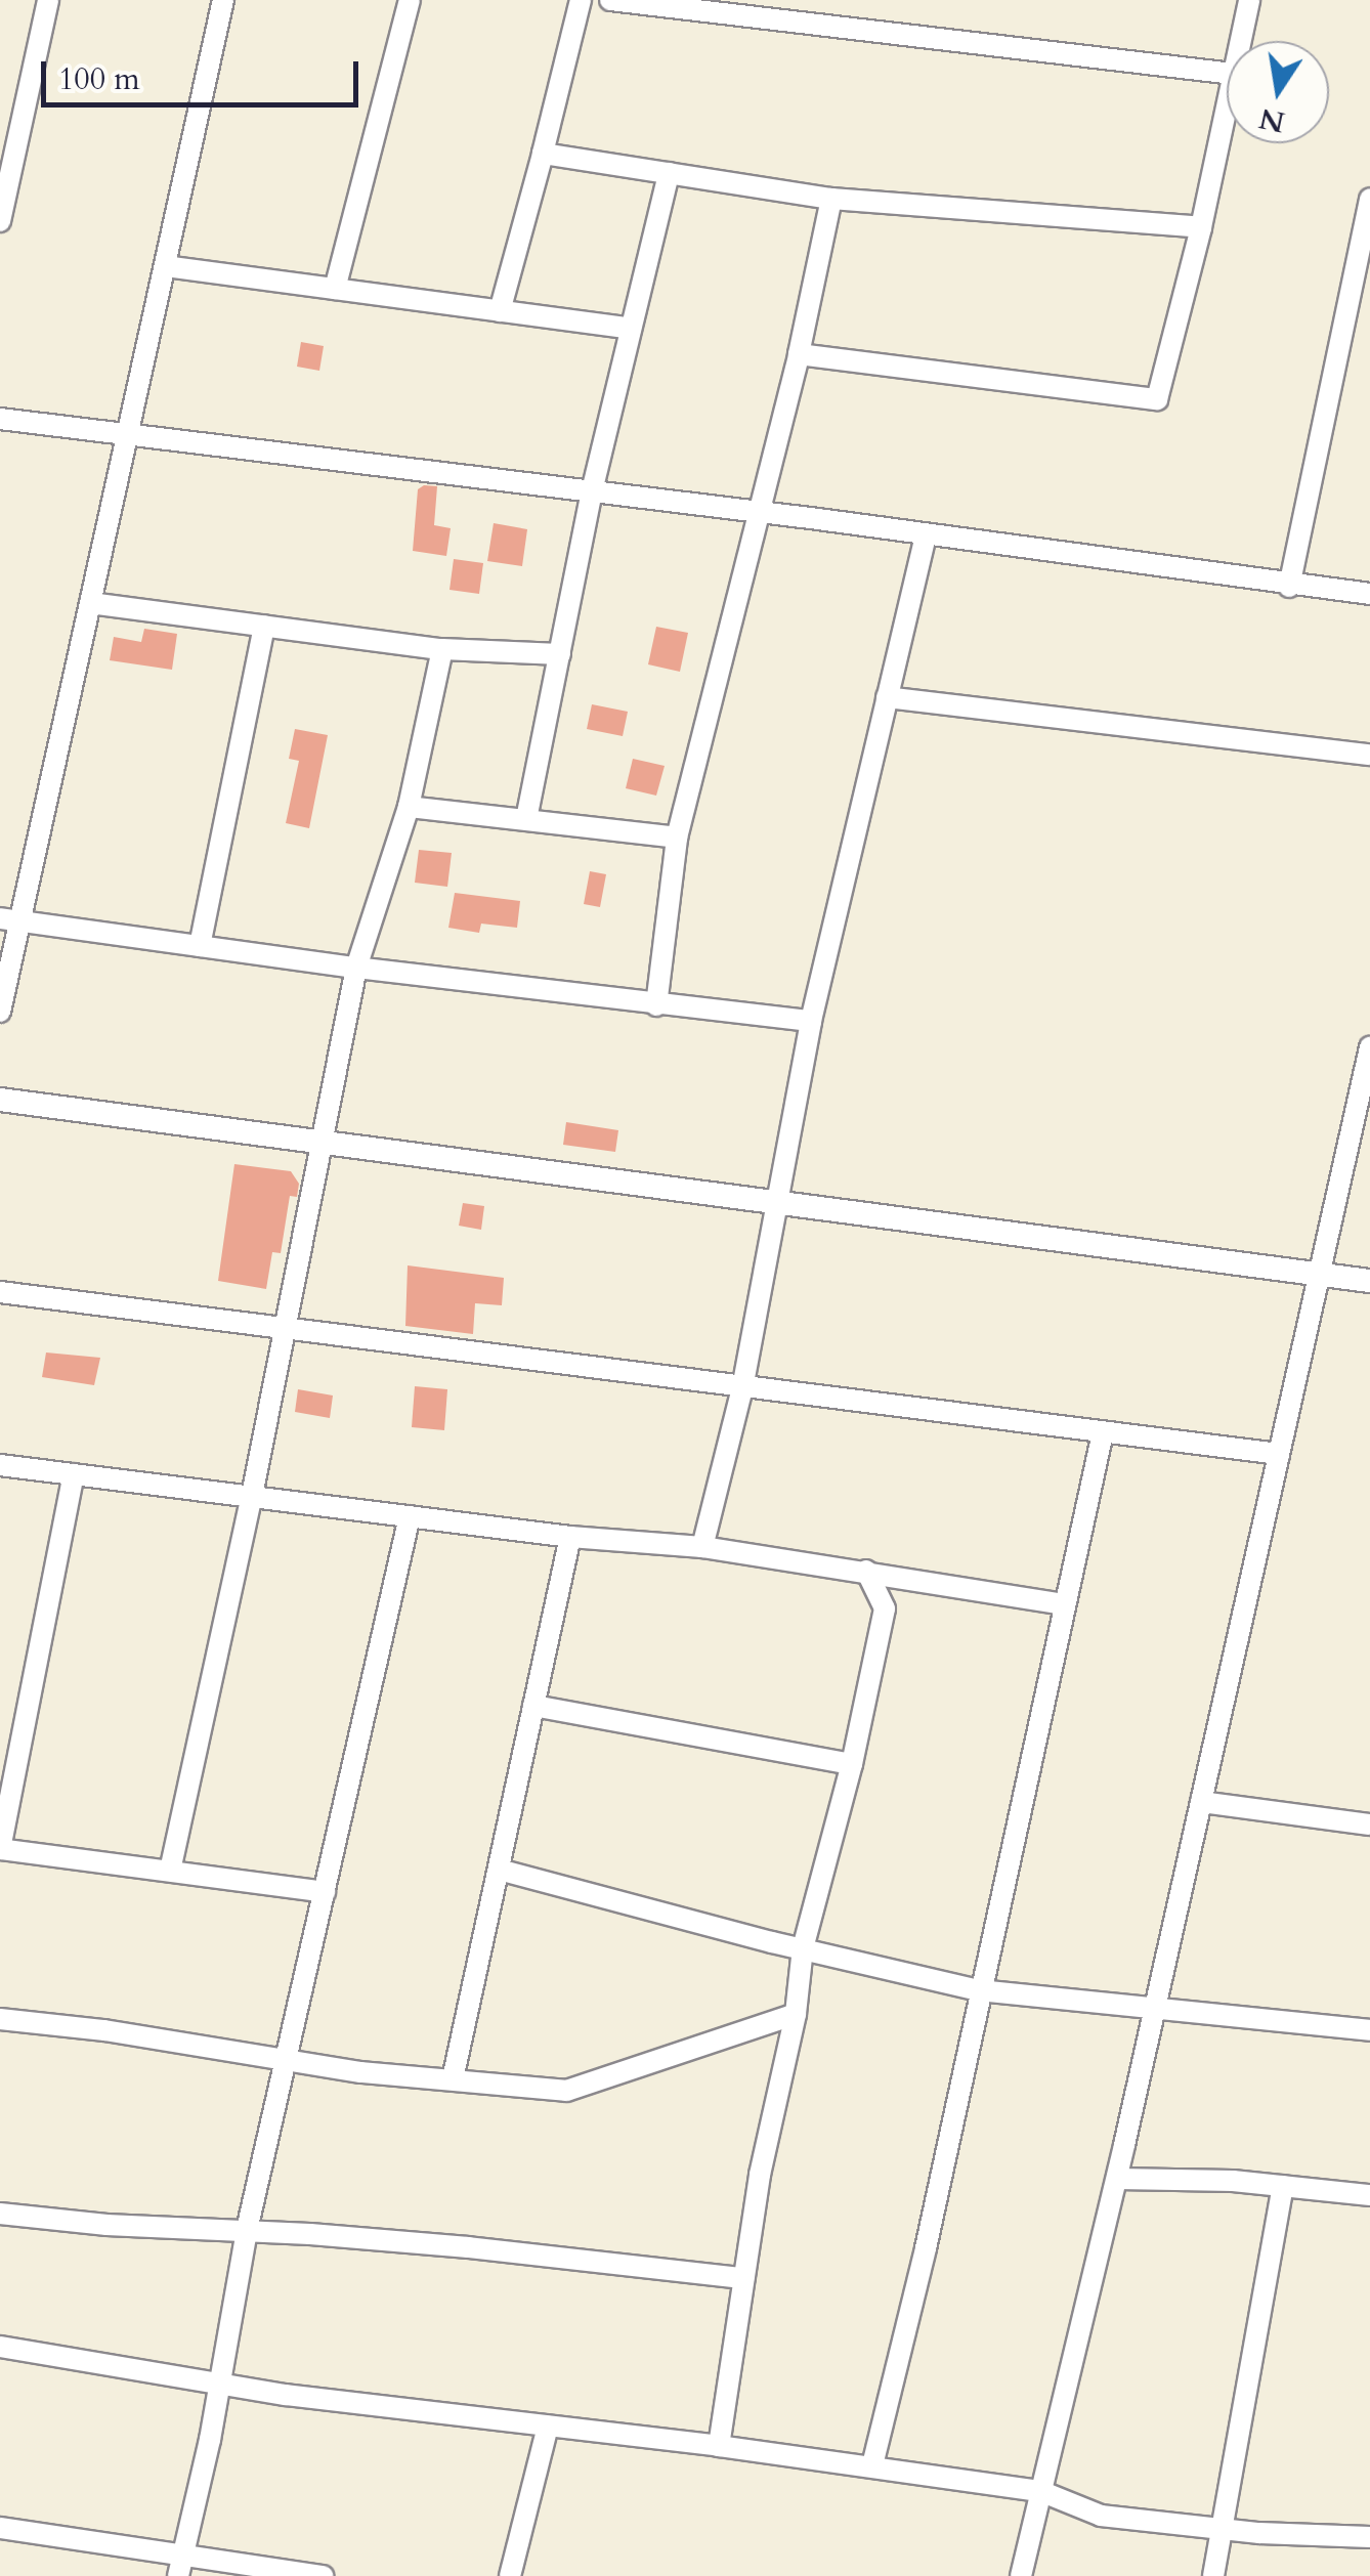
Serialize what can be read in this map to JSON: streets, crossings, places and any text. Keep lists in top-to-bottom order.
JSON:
{
  "scale_bar": "100 m",
  "north": "bottom"
}
